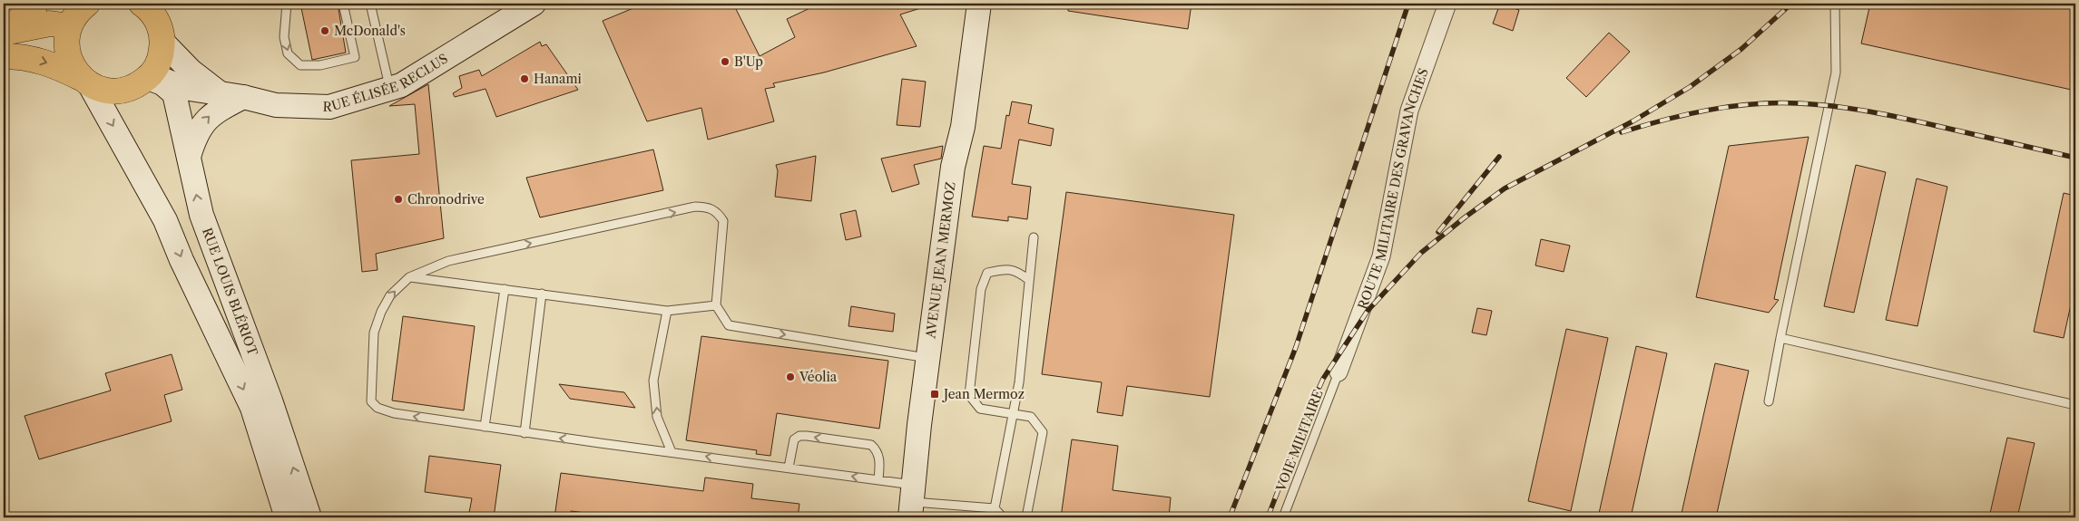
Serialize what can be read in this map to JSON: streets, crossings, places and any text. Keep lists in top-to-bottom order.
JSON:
{
  "streets": {
    "main road": ["RUE ÉLISÉE RECLUS", "AVENUE JEAN MERMOZ", "RUE LOUIS BLÉRIOT"],
    "street": ["ROUTE MILITAIRE DES GRAVANCHES"],
    "lane": ["VOIE MILITAIRE"]
  },
  "crossings": [
    ["RUE ÉLISÉE RECLUS", "RUE LOUIS BLÉRIOT"],
    ["ROUTE MILITAIRE DES GRAVANCHES", "VOIE MILITAIRE"]
  ],
  "places": {
    "other": [
      "McDonald's",
      "B'Up",
      "Hanami",
      "Chronodrive",
      "Véolia"
    ],
    "transit": ["Jean Mermoz"]
  }
}
